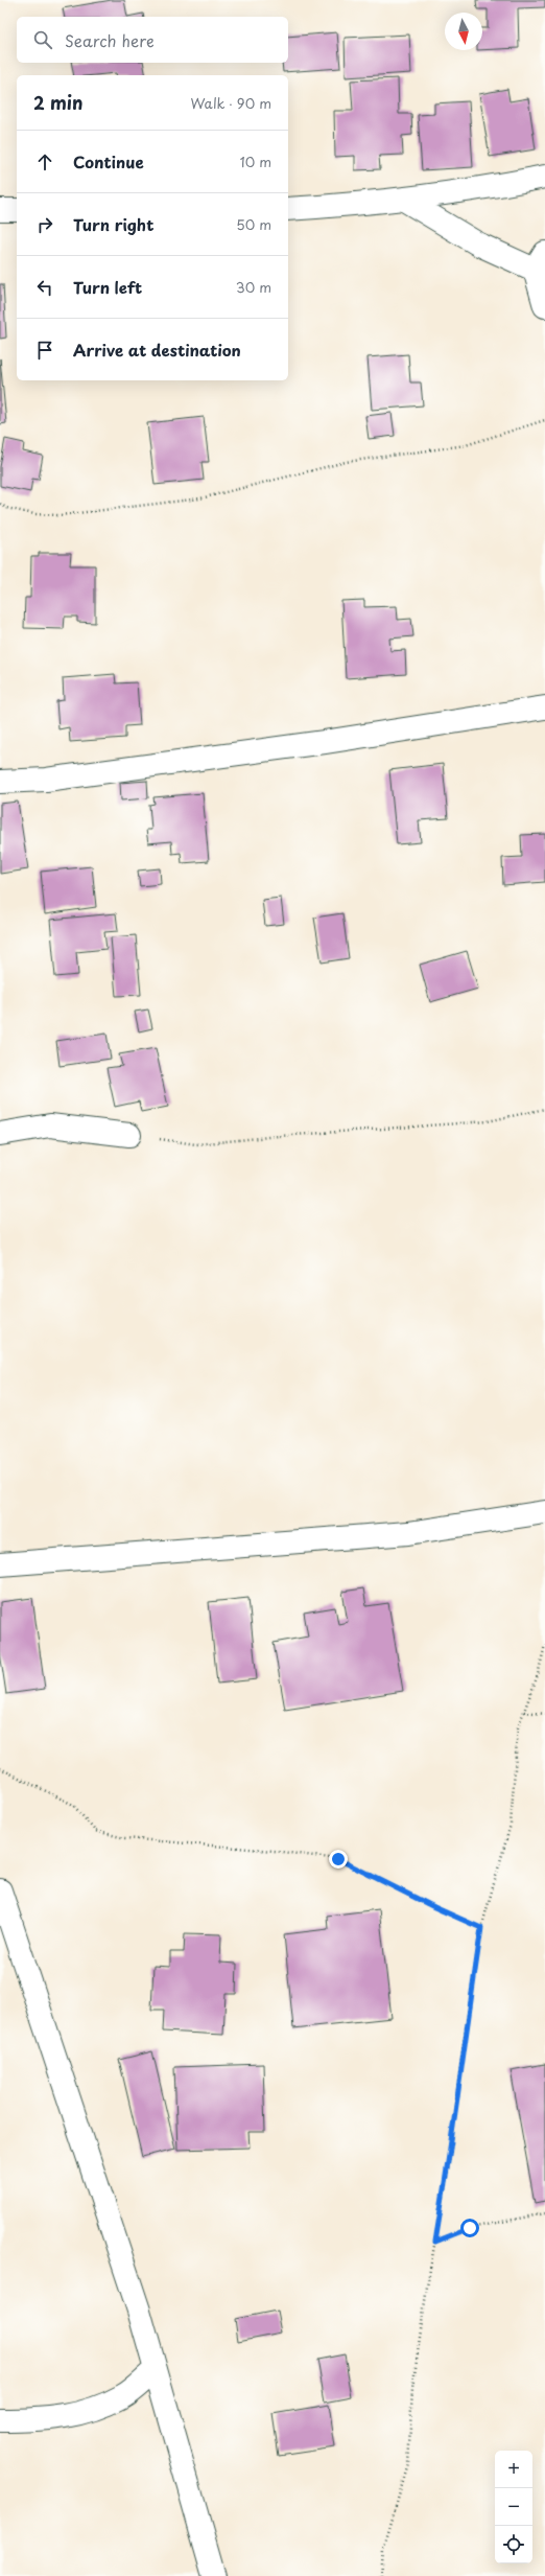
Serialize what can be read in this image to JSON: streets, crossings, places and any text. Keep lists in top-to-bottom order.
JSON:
{
  "north": "bottom",
  "page": {
    "search": "Search here",
    "heading": ["2 min", "Walk · 90 m"],
    "list": [
      ["Continue", "10 m"],
      ["Turn right", "50 m"],
      ["Turn left", "30 m"],
      "Arrive at destination"
    ],
    "map_buttons": ["+", "−"]
  }
}
